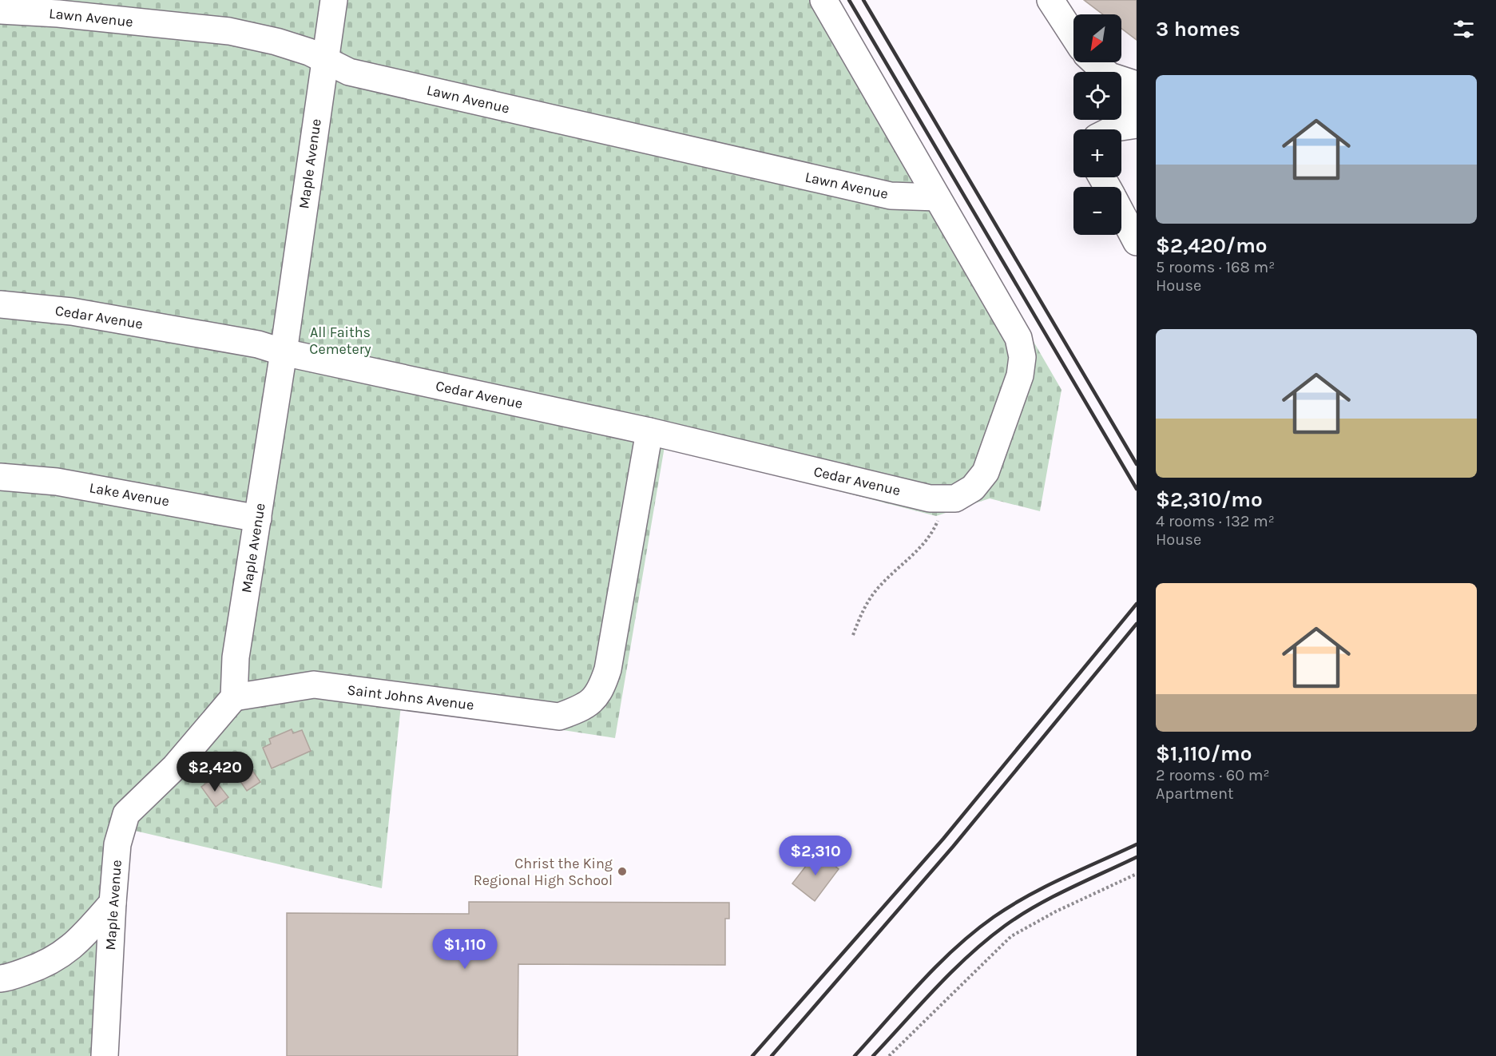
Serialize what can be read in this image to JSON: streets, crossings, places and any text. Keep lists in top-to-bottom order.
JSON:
{
  "streets": {
    "lane": [
      "Lawn Avenue",
      "Maple Avenue",
      "Cedar Avenue",
      "Lake Avenue",
      "Saint Johns Avenue"
    ]
  },
  "crossings": [
    ["Lawn Avenue", "Maple Avenue"],
    ["Lawn Avenue", "Cedar Avenue"],
    ["Maple Avenue", "Cedar Avenue"],
    ["Maple Avenue", "Lake Avenue"],
    ["Maple Avenue", "Saint Johns Avenue"],
    ["Cedar Avenue", "Saint Johns Avenue"]
  ],
  "parks": ["All Faiths Cemetery"],
  "places": ["Christ the King Regional High School"],
  "north": "bottom left",
  "page": {
    "heading": "3 homes",
    "map_buttons": ["+", "−"],
    "list": [
      {
        "name": "$2,420/mo",
        "note": "5 rooms · 168 m² · House"
      },
      {
        "name": "$2,310/mo",
        "note": "4 rooms · 132 m² · House"
      },
      {
        "name": "$1,110/mo",
        "note": "2 rooms · 60 m² · Apartment"
      }
    ],
    "price": ["$2,420", "$2,310", "$1,110"]
  }
}
